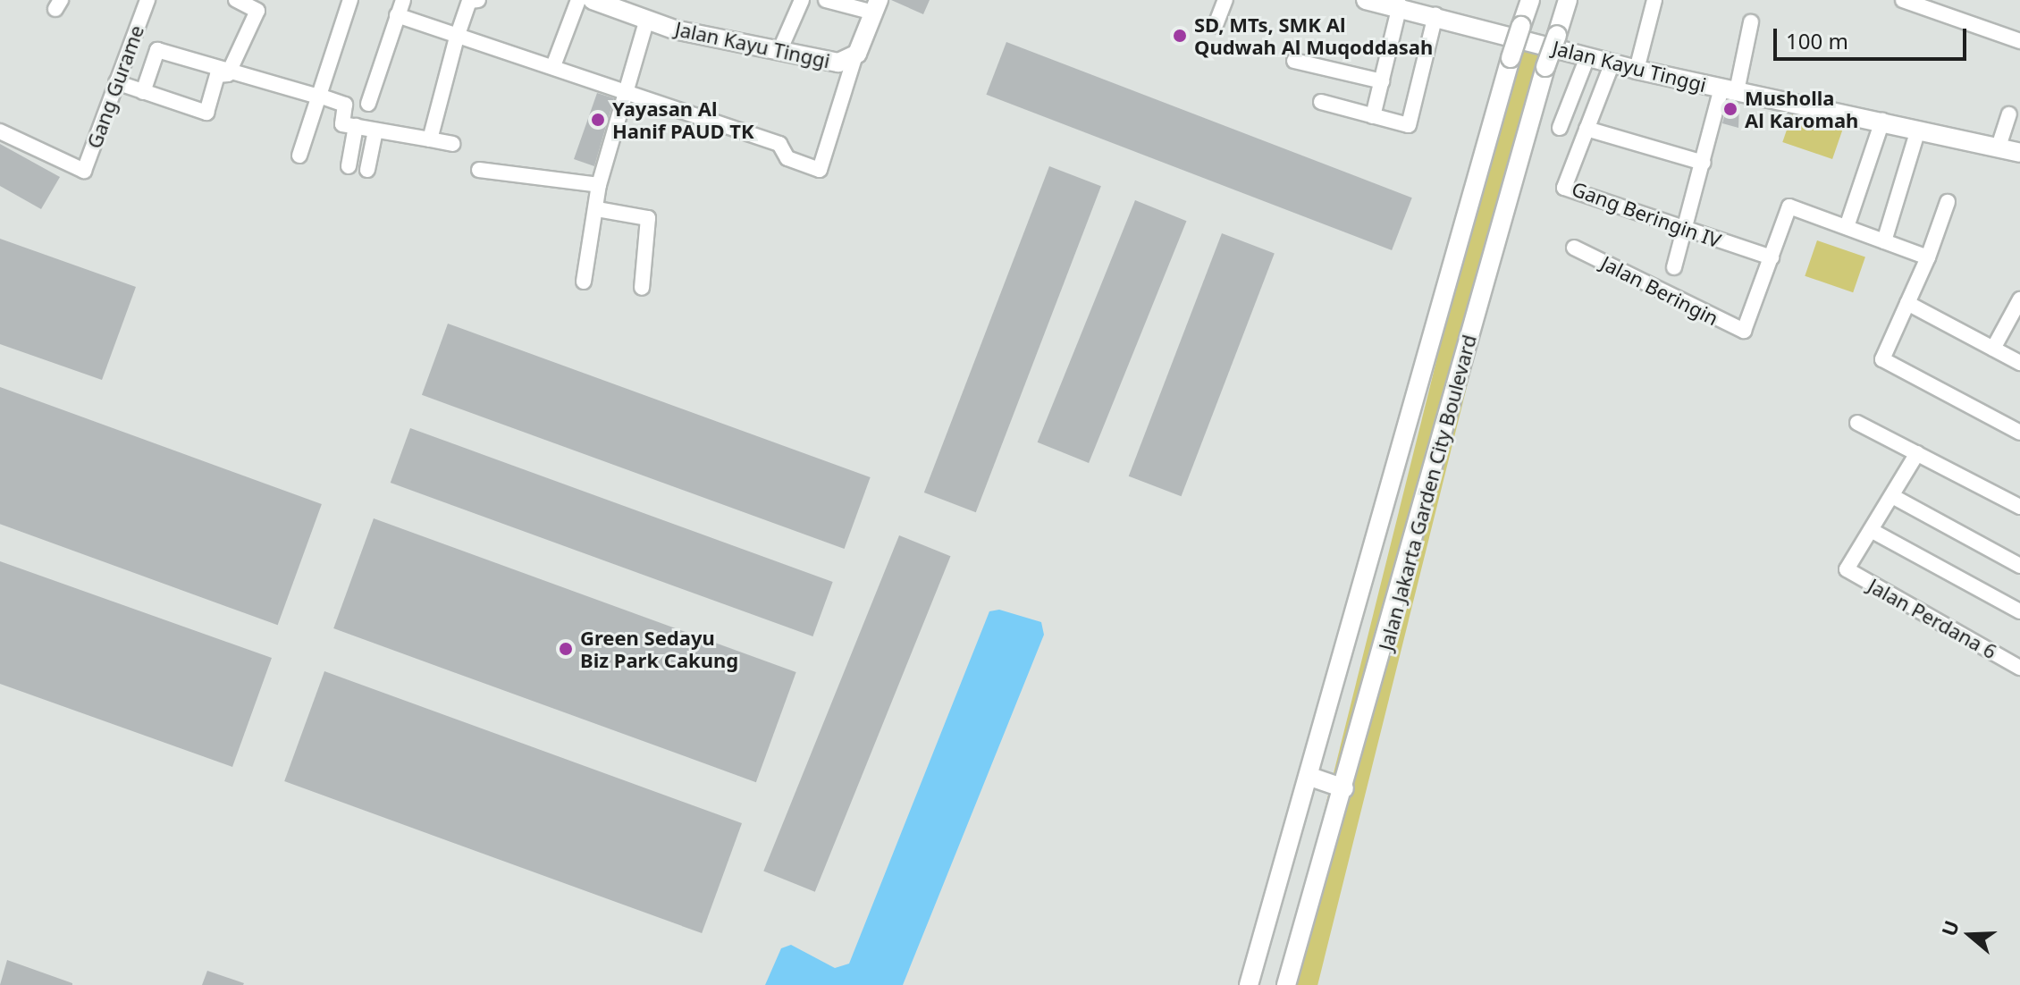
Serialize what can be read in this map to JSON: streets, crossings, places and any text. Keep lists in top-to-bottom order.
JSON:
{
  "streets": {
    "street": [
      "Jalan Kayu Tinggi",
      "Gang Gurame",
      "Gang Beringin IV",
      "Jalan Beringin",
      "Jalan Jakarta Garden City Boulevard",
      "Jalan Perdana 6"
    ]
  },
  "crossings": [
    ["Jalan Kayu Tinggi", "Gang Beringin IV"],
    ["Gang Beringin IV", "Jalan Beringin"]
  ],
  "places": [
    "SD, MTs, SMK Al Qudwah Al Muqoddasah",
    "Musholla Al Karomah",
    "Yayasan Al Hanif PAUD TK",
    "Green Sedayu Biz Park Cakung"
  ],
  "scale_bar": "100 m",
  "north": "left"
}
